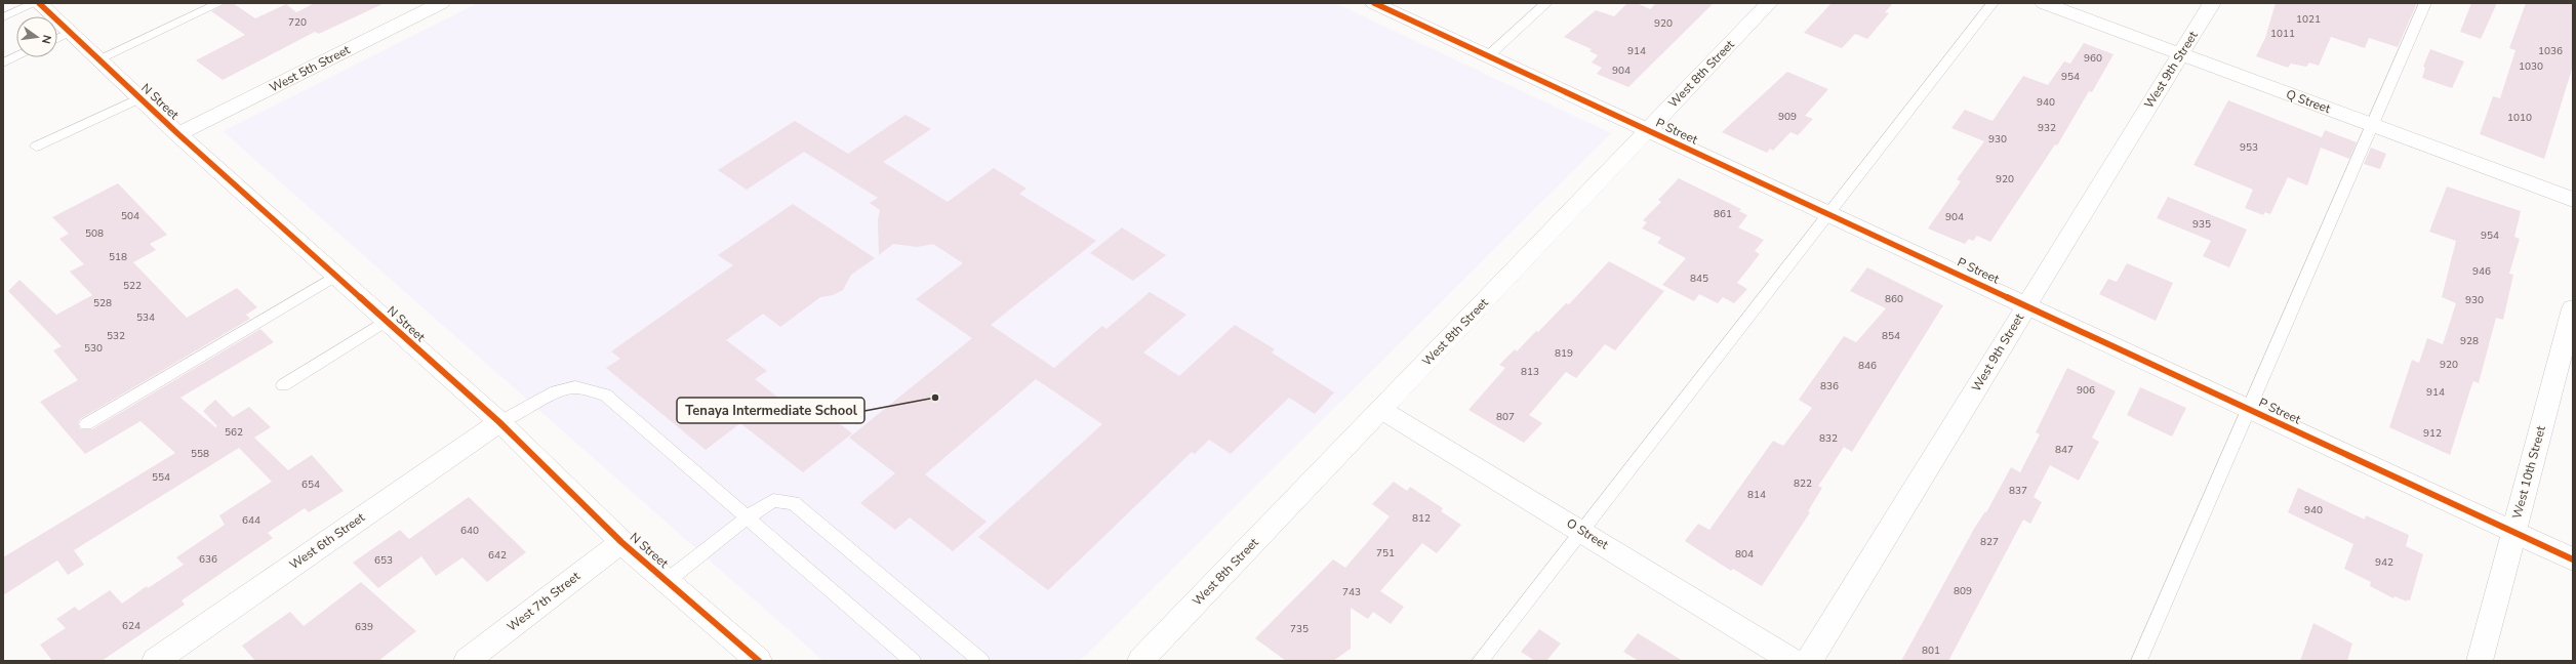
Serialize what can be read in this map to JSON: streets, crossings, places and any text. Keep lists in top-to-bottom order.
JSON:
{
  "streets": {
    "street": [
      "West 5th Street",
      "West 9th Street",
      "West 8th Street",
      "N Street",
      "Q Street",
      "P Street",
      "West 10th Street",
      "O Street",
      "West 6th Street",
      "West 7th Street"
    ]
  },
  "crossings": [
    ["West 5th Street", "N Street"],
    ["West 9th Street", "Q Street"],
    ["West 9th Street", "P Street"],
    ["West 8th Street", "P Street"],
    ["West 8th Street", "O Street"],
    ["N Street", "West 6th Street"],
    ["N Street", "West 7th Street"],
    ["P Street", "West 10th Street"]
  ],
  "places": ["Tenaya Intermediate School"],
  "house_numbers": [
    "1021",
    "720",
    "920",
    "1011",
    "914",
    "1036",
    "960",
    "1030",
    "904",
    "954",
    "940",
    "909",
    "1010",
    "932",
    "930",
    "953",
    "920",
    "861",
    "504",
    "904",
    "935",
    "508",
    "954",
    "518",
    "946",
    "845",
    "522",
    "860",
    "930",
    "528",
    "534",
    "532",
    "854",
    "928",
    "530",
    "819",
    "920",
    "846",
    "813",
    "836",
    "906",
    "914",
    "807",
    "562",
    "912",
    "832",
    "847",
    "558",
    "554",
    "822",
    "654",
    "837",
    "814",
    "940",
    "812",
    "644",
    "640",
    "827",
    "751",
    "804",
    "642",
    "636",
    "653",
    "942",
    "809",
    "743",
    "624",
    "639",
    "735",
    "801"
  ],
  "north": "right"
}
